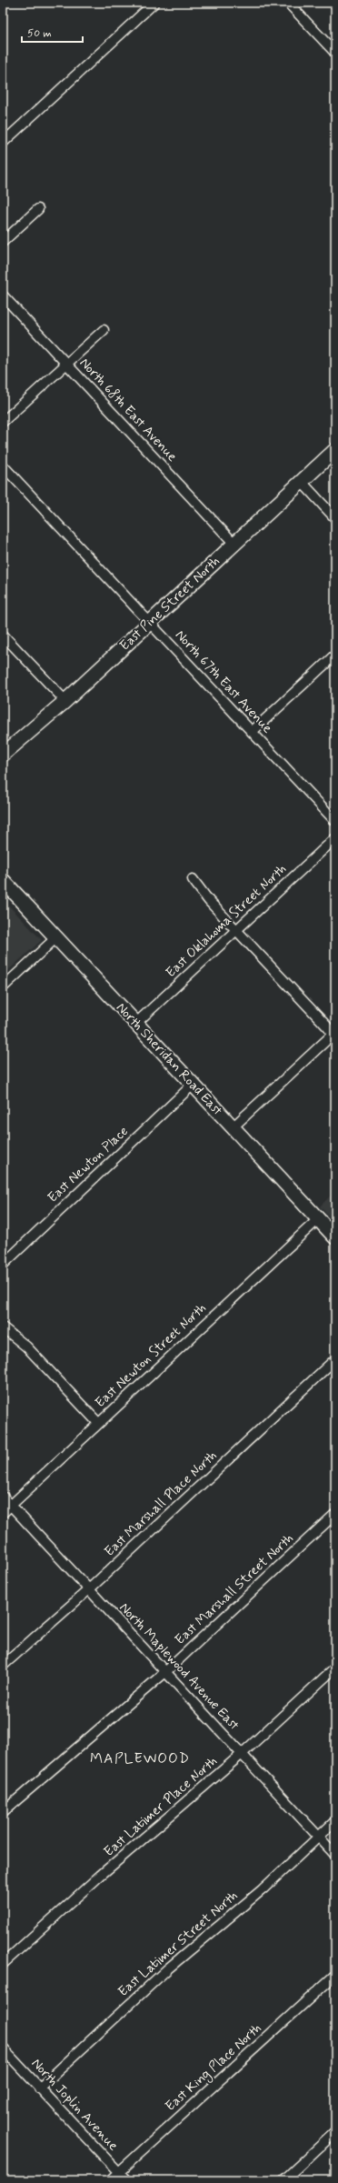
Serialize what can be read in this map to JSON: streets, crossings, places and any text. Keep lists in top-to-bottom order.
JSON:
{
  "streets": {
    "main road": ["East Pine Street North", "North Sheridan Road East"],
    "street": [
      "North 68th East Avenue",
      "North 67th East Avenue",
      "East Oklahoma Street North",
      "East Newton Place",
      "East Newton Street North",
      "East Marshall Place North",
      "East Marshall Street North",
      "North Maplewood Avenue East",
      "East Latimer Place North",
      "East Latimer Street North",
      "East King Place North",
      "North Joplin Avenue"
    ]
  },
  "crossings": [
    ["North 68th East Avenue", "East Pine Street North"],
    ["East Pine Street North", "North 67th East Avenue"],
    ["East Oklahoma Street North", "North Sheridan Road East"],
    ["North Sheridan Road East", "East Newton Place"],
    ["North Sheridan Road East", "East Newton Street North"],
    ["East Newton Street North", "North Maplewood Avenue East"],
    ["East Marshall Place North", "North Maplewood Avenue East"],
    ["East Marshall Street North", "North Maplewood Avenue East"],
    ["North Maplewood Avenue East", "East Latimer Place North"],
    ["North Maplewood Avenue East", "East Latimer Street North"],
    ["East Latimer Street North", "North Joplin Avenue"],
    ["East King Place North", "North Joplin Avenue"]
  ],
  "districts": ["MAPLEWOOD"],
  "scale_bar": "50 m"
}
